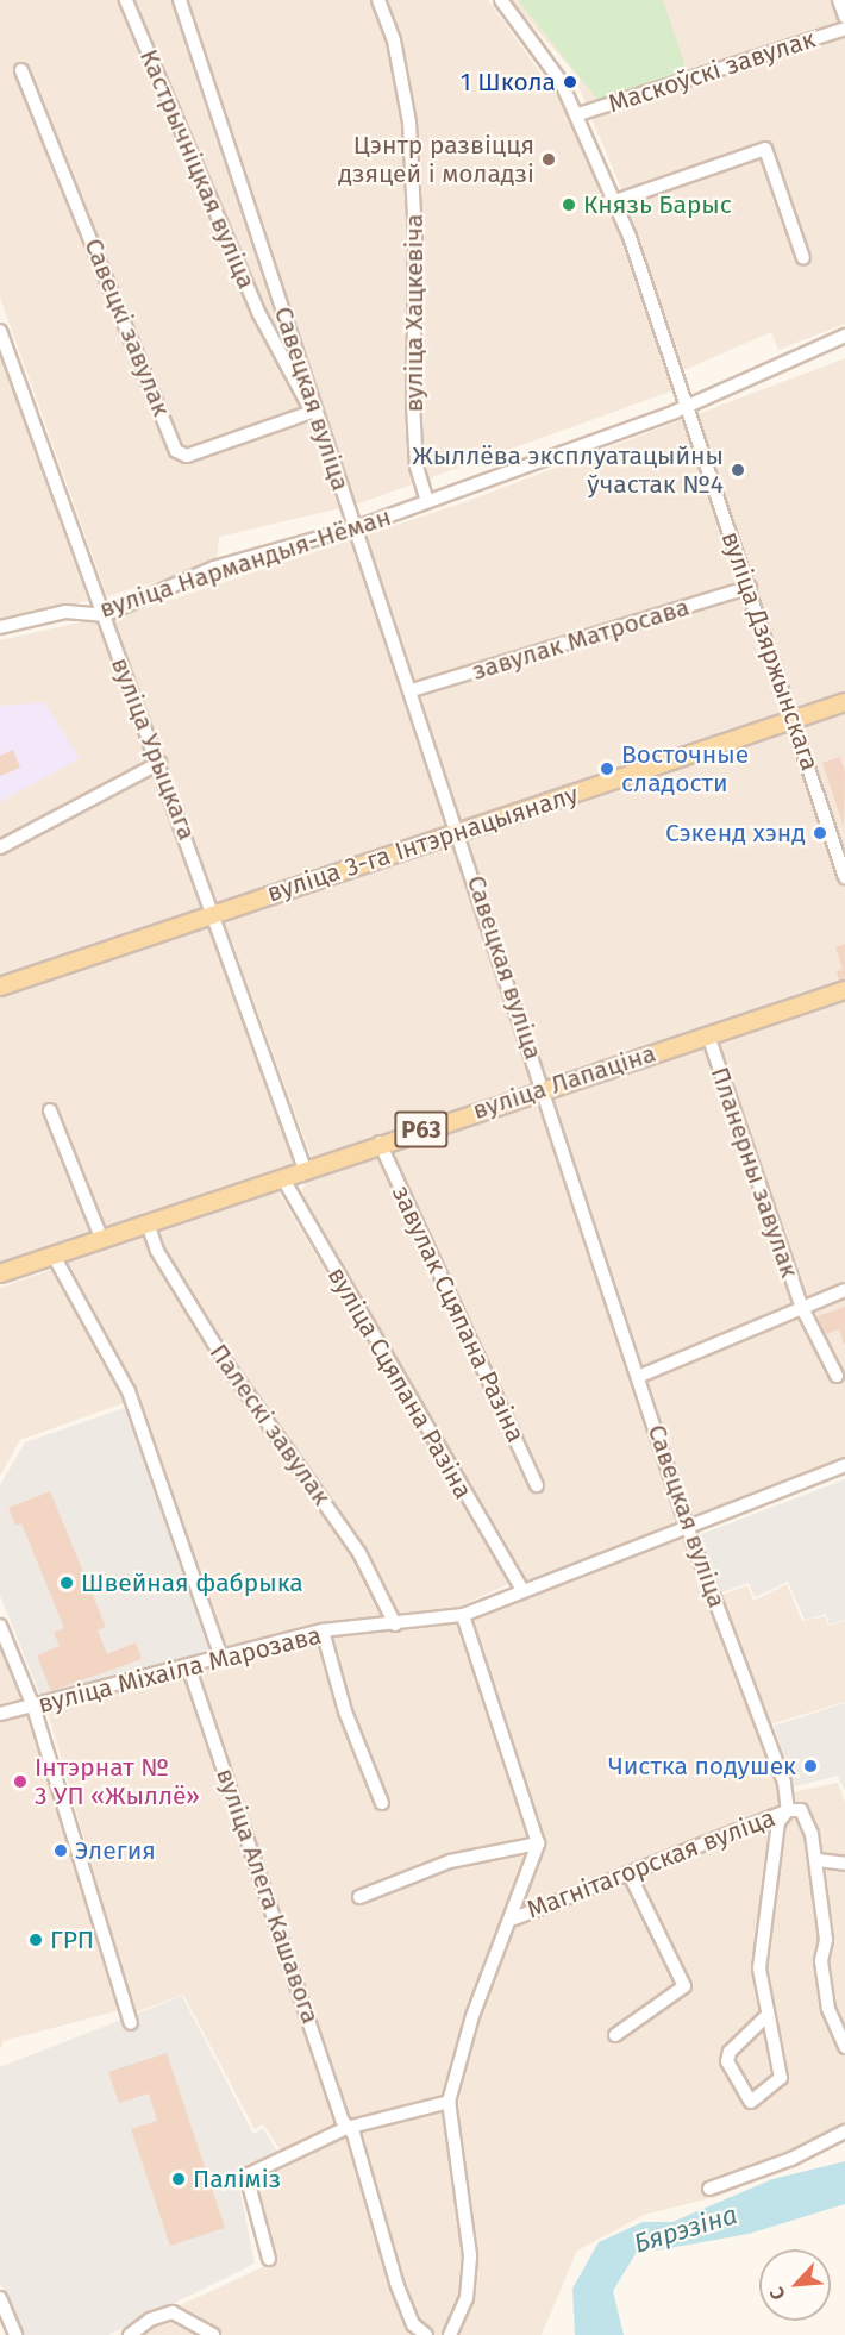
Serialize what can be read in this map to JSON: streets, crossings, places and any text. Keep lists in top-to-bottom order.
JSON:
{
  "streets": {
    "main road": ["вуліца 3-га Інтэрнацыяналу", "вуліца Лапаціна", "Р63"],
    "street": [
      "Маскоўскі завулак",
      "Кастрычніцкая вуліца",
      "вуліца Хацкевіча",
      "Савецкі завулак",
      "Савецкая вуліца",
      "вуліца Нармандыя-Нёман",
      "завулак Матросава",
      "вуліца Дзяржынскага",
      "вуліца Урыцкага",
      "Планерны завулак",
      "завулак Сцяпана Разіна",
      "вуліца Сцяпана Разіна",
      "Палескі завулак",
      "вуліца Міхаіла Марозава",
      "Магнітагорская вуліца",
      "вуліца Алега Кашавога"
    ]
  },
  "crossings": [
    ["Маскоўскі завулак", "вуліца Дзяржынскага"],
    ["Кастрычніцкая вуліца", "Савецкі завулак"],
    ["Кастрычніцкая вуліца", "Савецкая вуліца"],
    ["вуліца Хацкевіча", "вуліца Нармандыя-Нёман"],
    ["Савецкі завулак", "Савецкая вуліца"],
    ["Савецкая вуліца", "вуліца Нармандыя-Нёман"],
    ["Савецкая вуліца", "завулак Матросава"],
    ["Савецкая вуліца", "вуліца 3-га Інтэрнацыяналу"],
    ["Савецкая вуліца", "вуліца Лапаціна"],
    ["Савецкая вуліца", "Планерны завулак"],
    ["Савецкая вуліца", "вуліца Міхаіла Марозава"],
    ["Савецкая вуліца", "Магнітагорская вуліца"],
    ["вуліца Нармандыя-Нёман", "вуліца Дзяржынскага"],
    ["вуліца Нармандыя-Нёман", "вуліца Урыцкага"],
    ["завулак Матросава", "вуліца Дзяржынскага"],
    ["вуліца Дзяржынскага", "вуліца 3-га Інтэрнацыяналу"],
    ["вуліца Урыцкага", "вуліца 3-га Інтэрнацыяналу"],
    ["вуліца Урыцкага", "вуліца Лапаціна"],
    ["вуліца Лапаціна", "Планерны завулак"],
    ["вуліца Лапаціна", "завулак Сцяпана Разіна"],
    ["вуліца Лапаціна", "вуліца Сцяпана Разіна"],
    ["вуліца Лапаціна", "Палескі завулак"],
    ["вуліца Сцяпана Разіна", "вуліца Міхаіла Марозава"],
    ["Палескі завулак", "вуліца Міхаіла Марозава"],
    ["вуліца Міхаіла Марозава", "вуліца Алега Кашавога"]
  ],
  "water": ["Бярэзіна"],
  "places": [
    "1 Школа",
    "Цэнтр развіцця дзяцей і моладзі",
    "Князь Барыс",
    "Жыллёва эксплуатацыйны ўчастак №4",
    "Восточные сладости",
    "Сэкенд хэнд",
    "Швейная фабрыка",
    "Чистка подушек",
    "Інтэрнат № 3 УП «Жыллё»",
    "Элегия",
    "ГРП",
    "Паліміз"
  ],
  "north": "bottom left"
}
